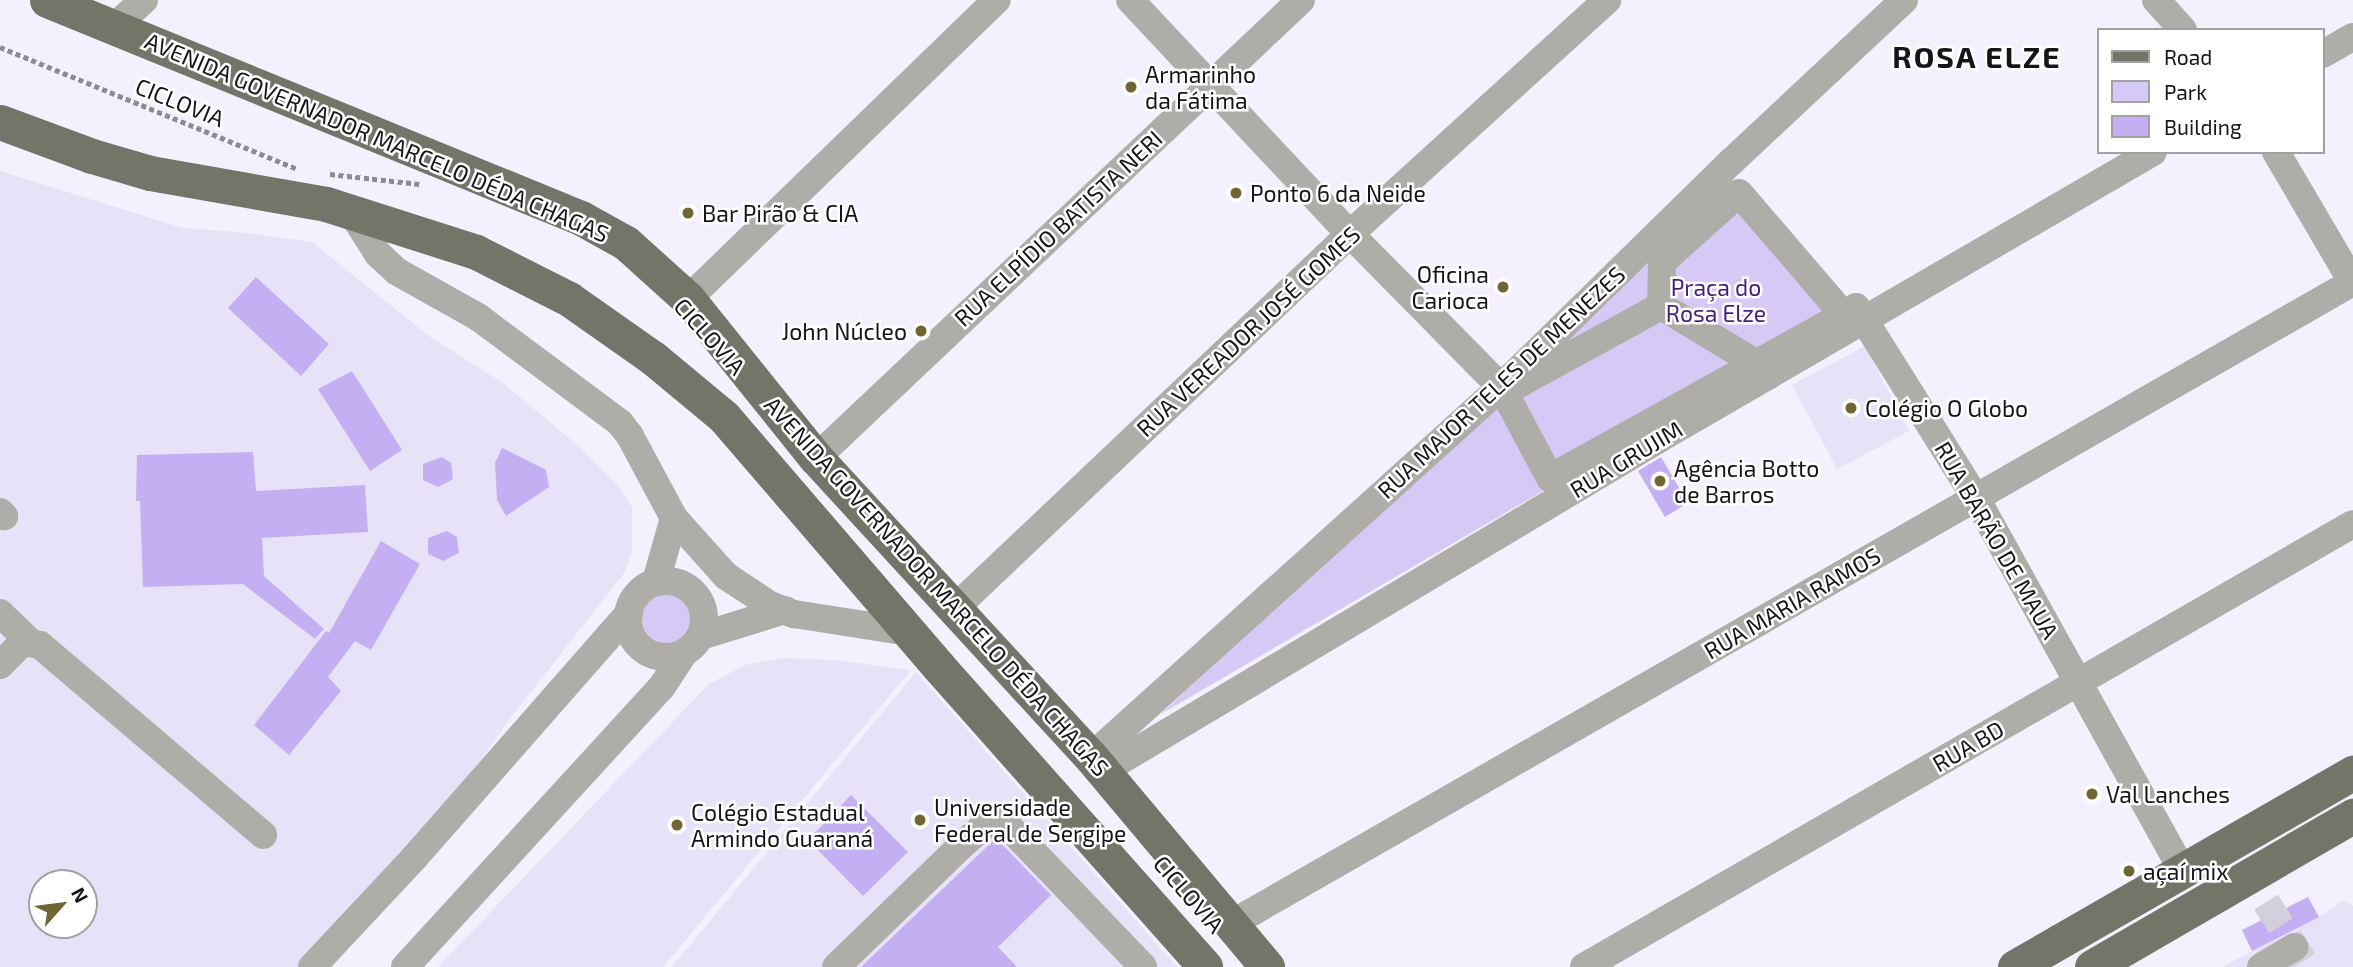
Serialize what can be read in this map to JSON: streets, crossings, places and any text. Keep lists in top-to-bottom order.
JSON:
{
  "streets": {
    "main road": ["AVENIDA GOVERNADOR MARCELO DÉDA CHAGAS"],
    "street": [
      "RUA ELPÍDIO BATISTA NERI",
      "RUA VEREADOR JOSÉ GOMES",
      "RUA MAJOR TELES DE MENEZES",
      "RUA GRUJIM",
      "RUA BARÃO DE MAUA",
      "RUA MARIA RAMOS",
      "RUA BD"
    ],
    "path": ["CICLOVIA"]
  },
  "crossings": [
    ["AVENIDA GOVERNADOR MARCELO DÉDA CHAGAS", "RUA ELPÍDIO BATISTA NERI"],
    ["AVENIDA GOVERNADOR MARCELO DÉDA CHAGAS", "RUA VEREADOR JOSÉ GOMES"],
    ["AVENIDA GOVERNADOR MARCELO DÉDA CHAGAS", "RUA MAJOR TELES DE MENEZES"],
    ["AVENIDA GOVERNADOR MARCELO DÉDA CHAGAS", "RUA GRUJIM"],
    ["AVENIDA GOVERNADOR MARCELO DÉDA CHAGAS", "RUA MARIA RAMOS"],
    ["RUA MAJOR TELES DE MENEZES", "RUA GRUJIM"],
    ["RUA MAJOR TELES DE MENEZES", "RUA BARÃO DE MAUA"],
    ["RUA GRUJIM", "RUA BARÃO DE MAUA"],
    ["RUA BARÃO DE MAUA", "RUA MARIA RAMOS"],
    ["RUA BARÃO DE MAUA", "RUA BD"]
  ],
  "districts": ["ROSA ELZE"],
  "parks": ["Praça do Rosa Elze"],
  "places": [
    "Armarinho da Fátima",
    "Ponto 6 da Neide",
    "Bar Pirão & CIA",
    "Oficina Carioca",
    "John Núcleo",
    "Colégio O Globo",
    "Agência Botto de Barros",
    "Val Lanches",
    "Universidade Federal de Sergipe",
    "Colégio Estadual Armindo Guaraná",
    "açaí mix"
  ],
  "legend": ["Road", "Park", "Building"],
  "north": "top right"
}
